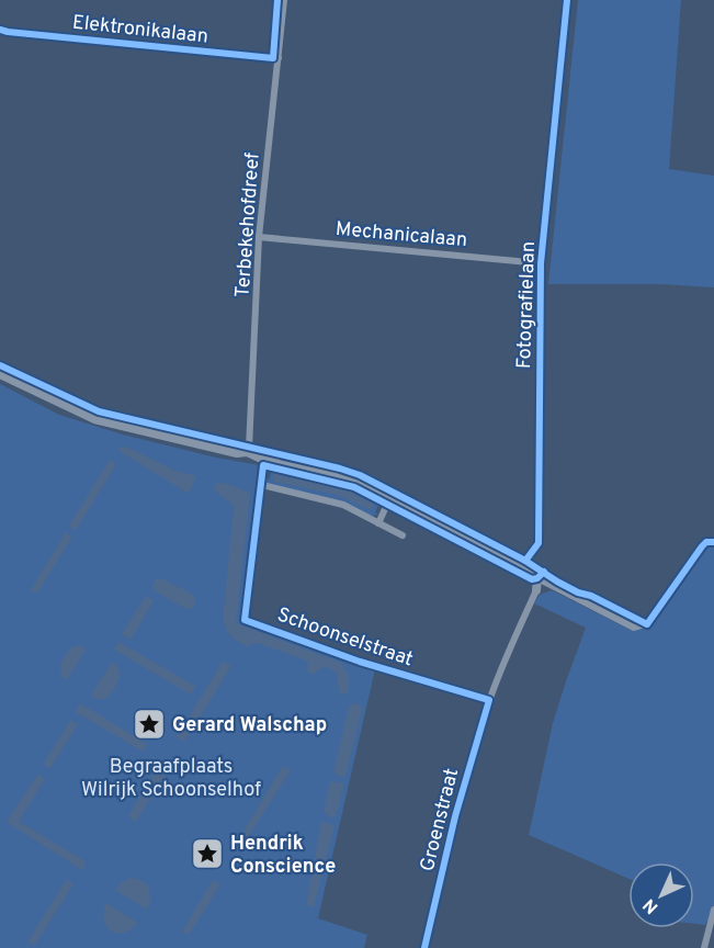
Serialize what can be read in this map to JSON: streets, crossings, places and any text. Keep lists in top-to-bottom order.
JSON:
{
  "streets": {
    "street": [
      "Elektronikalaan",
      "Terbekehofdreef",
      "Mechanicalaan",
      "Fotografielaan",
      "Schoonselstraat",
      "Groenstraat"
    ]
  },
  "crossings": [
    ["Elektronikalaan", "Terbekehofdreef"],
    ["Terbekehofdreef", "Mechanicalaan"],
    ["Mechanicalaan", "Fotografielaan"],
    ["Schoonselstraat", "Groenstraat"]
  ],
  "parks": ["Begraafplaats Wilrijk Schoonselhof"],
  "places": {
    "place": ["Gerard Walschap", "Hendrik Conscience"]
  },
  "north": "bottom left"
}
